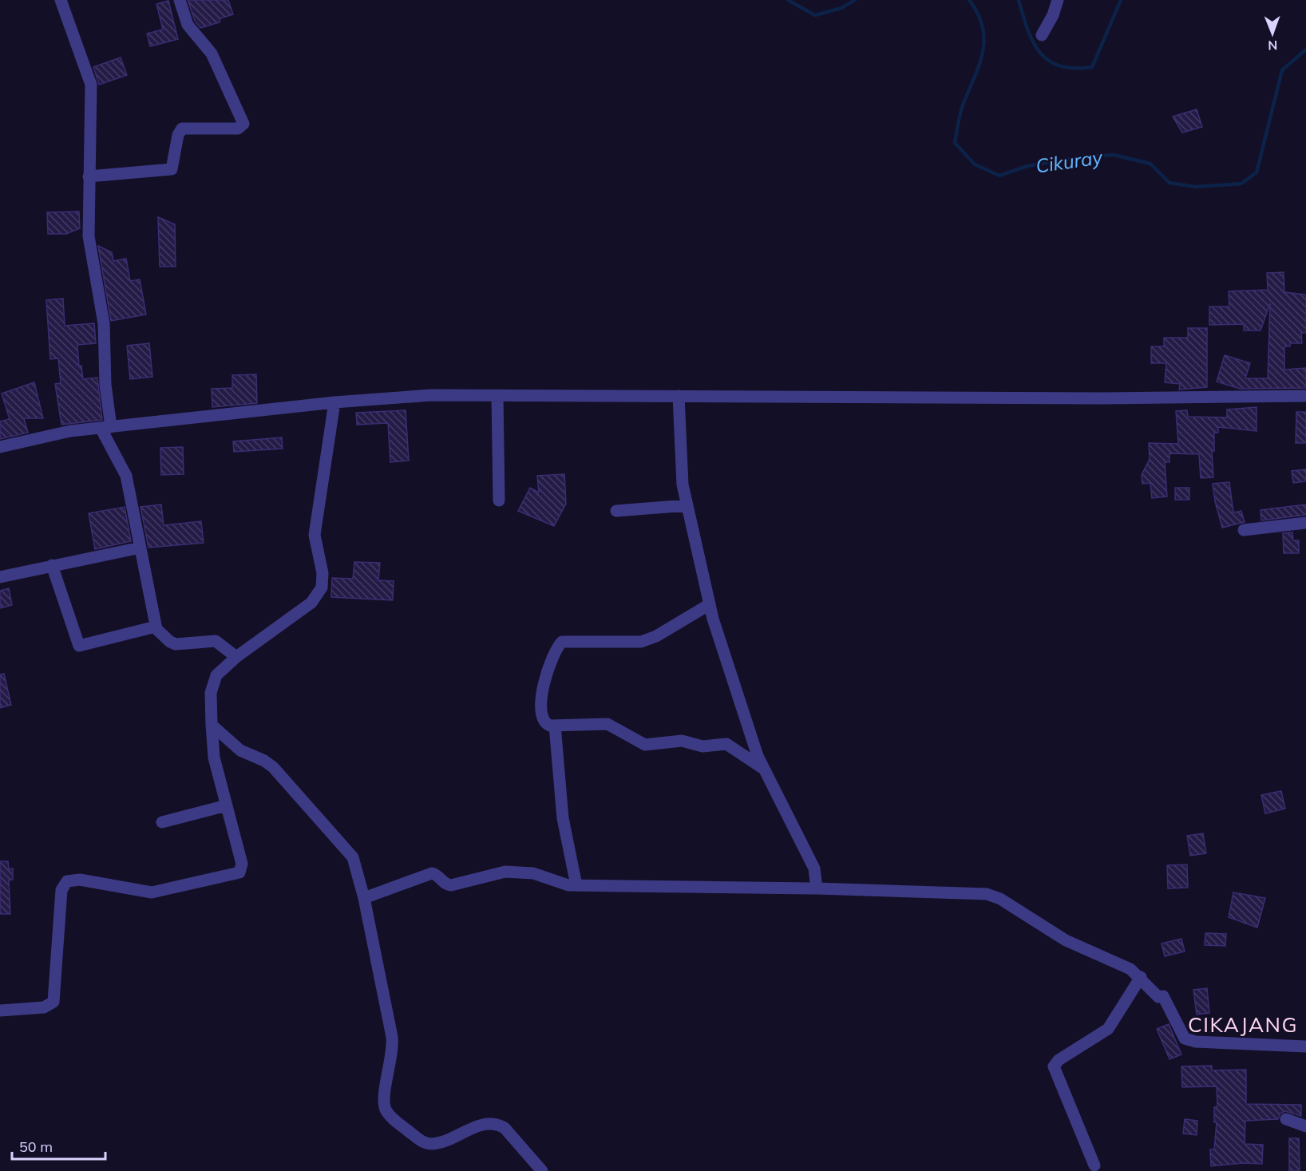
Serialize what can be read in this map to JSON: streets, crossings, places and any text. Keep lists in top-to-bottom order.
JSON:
{
  "districts": ["CIKAJANG"],
  "water": ["Cikuray"],
  "scale_bar": "50 m",
  "north": "bottom"
}
